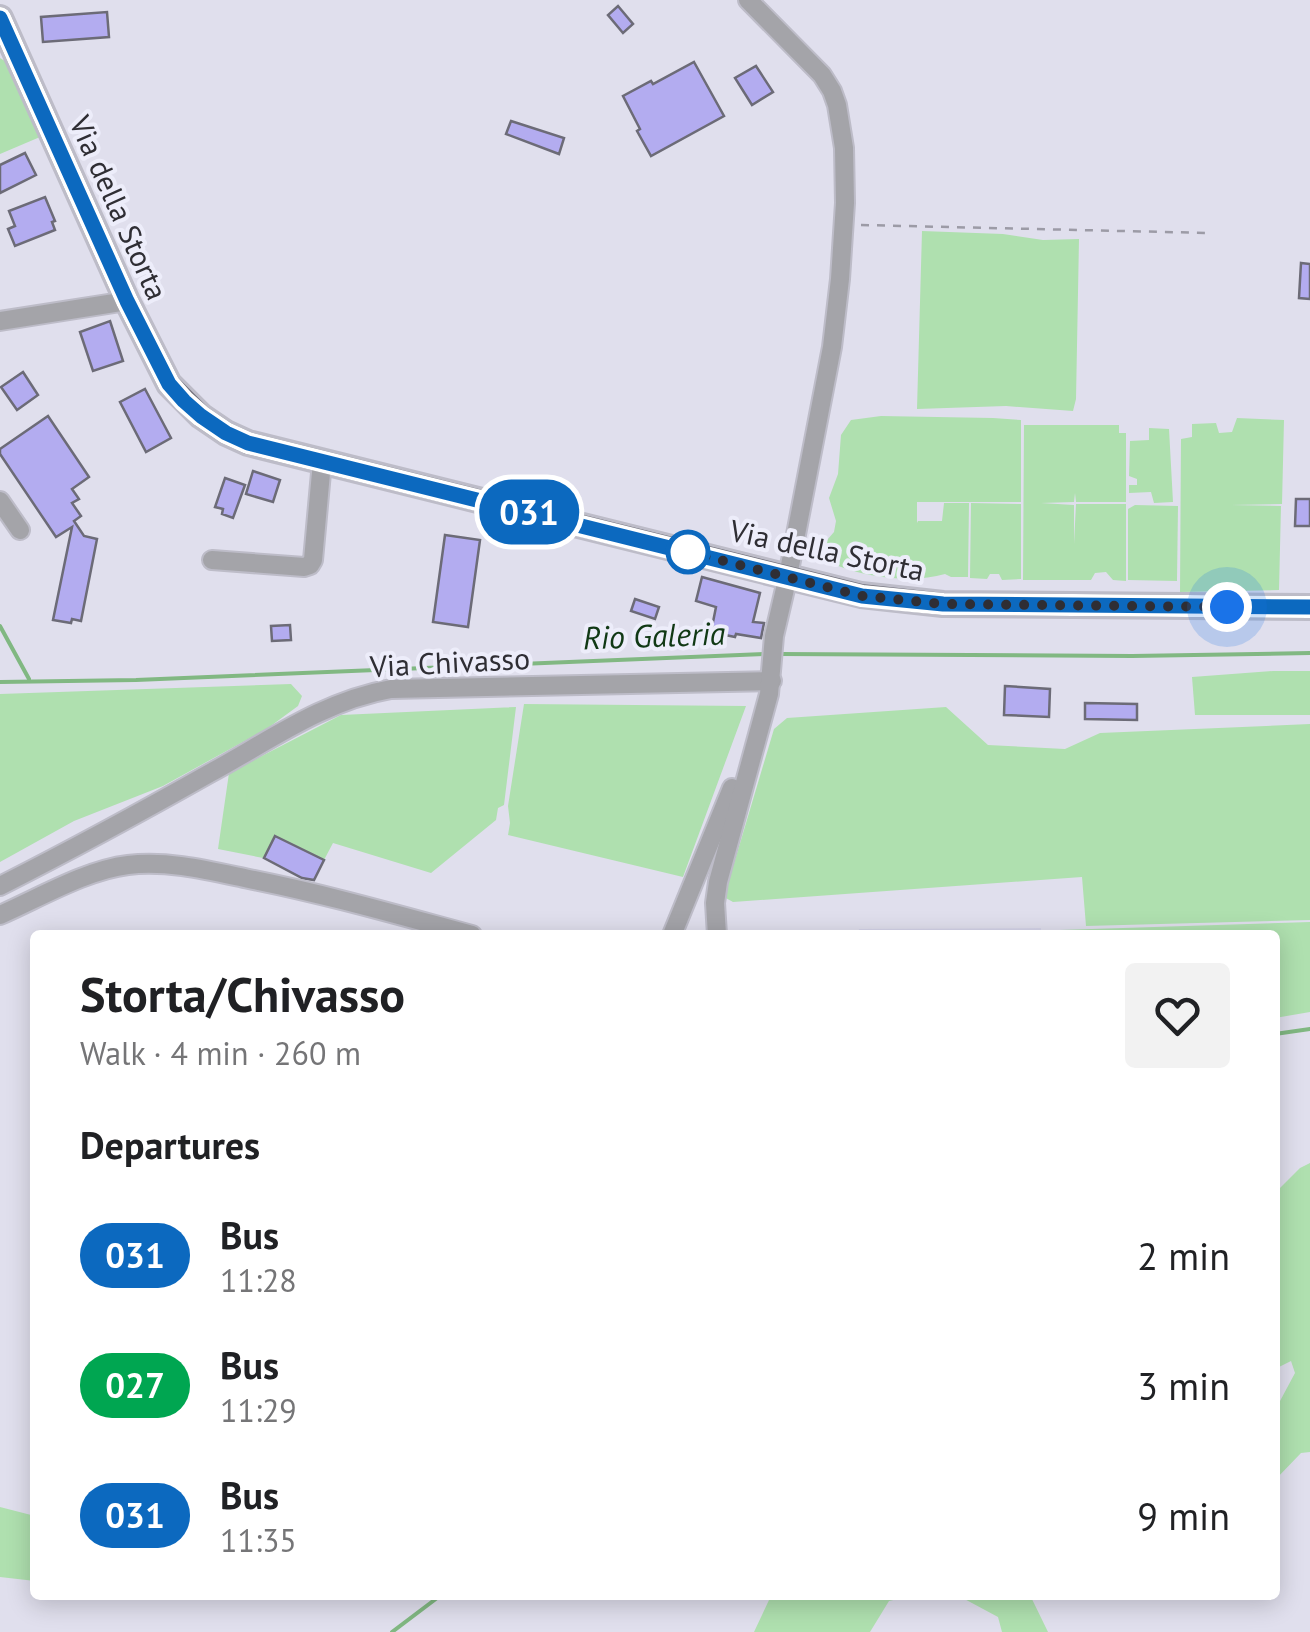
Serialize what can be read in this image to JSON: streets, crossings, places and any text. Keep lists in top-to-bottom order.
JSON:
{
  "streets": {
    "main road": ["Via della Storta"],
    "street": ["Via Chivasso"]
  },
  "water": ["Rio Galeria"],
  "lines": ["bus line 031"],
  "page": {
    "on_map": "031",
    "heading": [
      ["Storta/Chivasso", "Walk · 4 min · 260 m"],
      "Departures"
    ],
    "list": [
      {
        "mark": "031",
        "name": "Bus",
        "note": "11:28",
        "value": "2 min"
      },
      {
        "mark": "027",
        "name": "Bus",
        "note": "11:29",
        "value": "3 min"
      },
      {
        "mark": "031",
        "name": "Bus",
        "note": "11:35",
        "value": "9 min"
      }
    ]
  }
}
